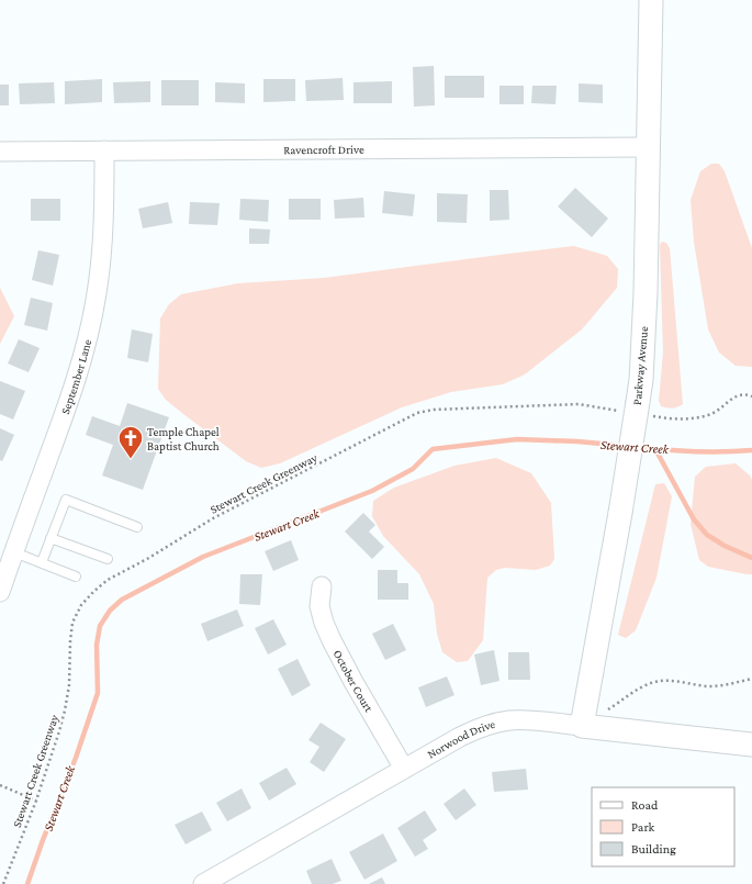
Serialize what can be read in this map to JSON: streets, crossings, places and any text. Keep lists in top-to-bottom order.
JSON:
{
  "streets": {
    "street": [
      "Ravencroft Drive",
      "Parkway Avenue",
      "September Lane",
      "October Court",
      "Norwood Drive"
    ],
    "path": ["Stewart Creek Greenway"]
  },
  "crossings": [
    ["Ravencroft Drive", "Parkway Avenue"],
    ["Ravencroft Drive", "September Lane"],
    ["Parkway Avenue", "Stewart Creek Greenway"],
    ["Parkway Avenue", "Norwood Drive"],
    ["October Court", "Norwood Drive"]
  ],
  "water": ["Stewart Creek"],
  "places": {
    "church": ["Temple Chapel Baptist Church"]
  },
  "legend": ["Road", "Park", "Building"]
}
